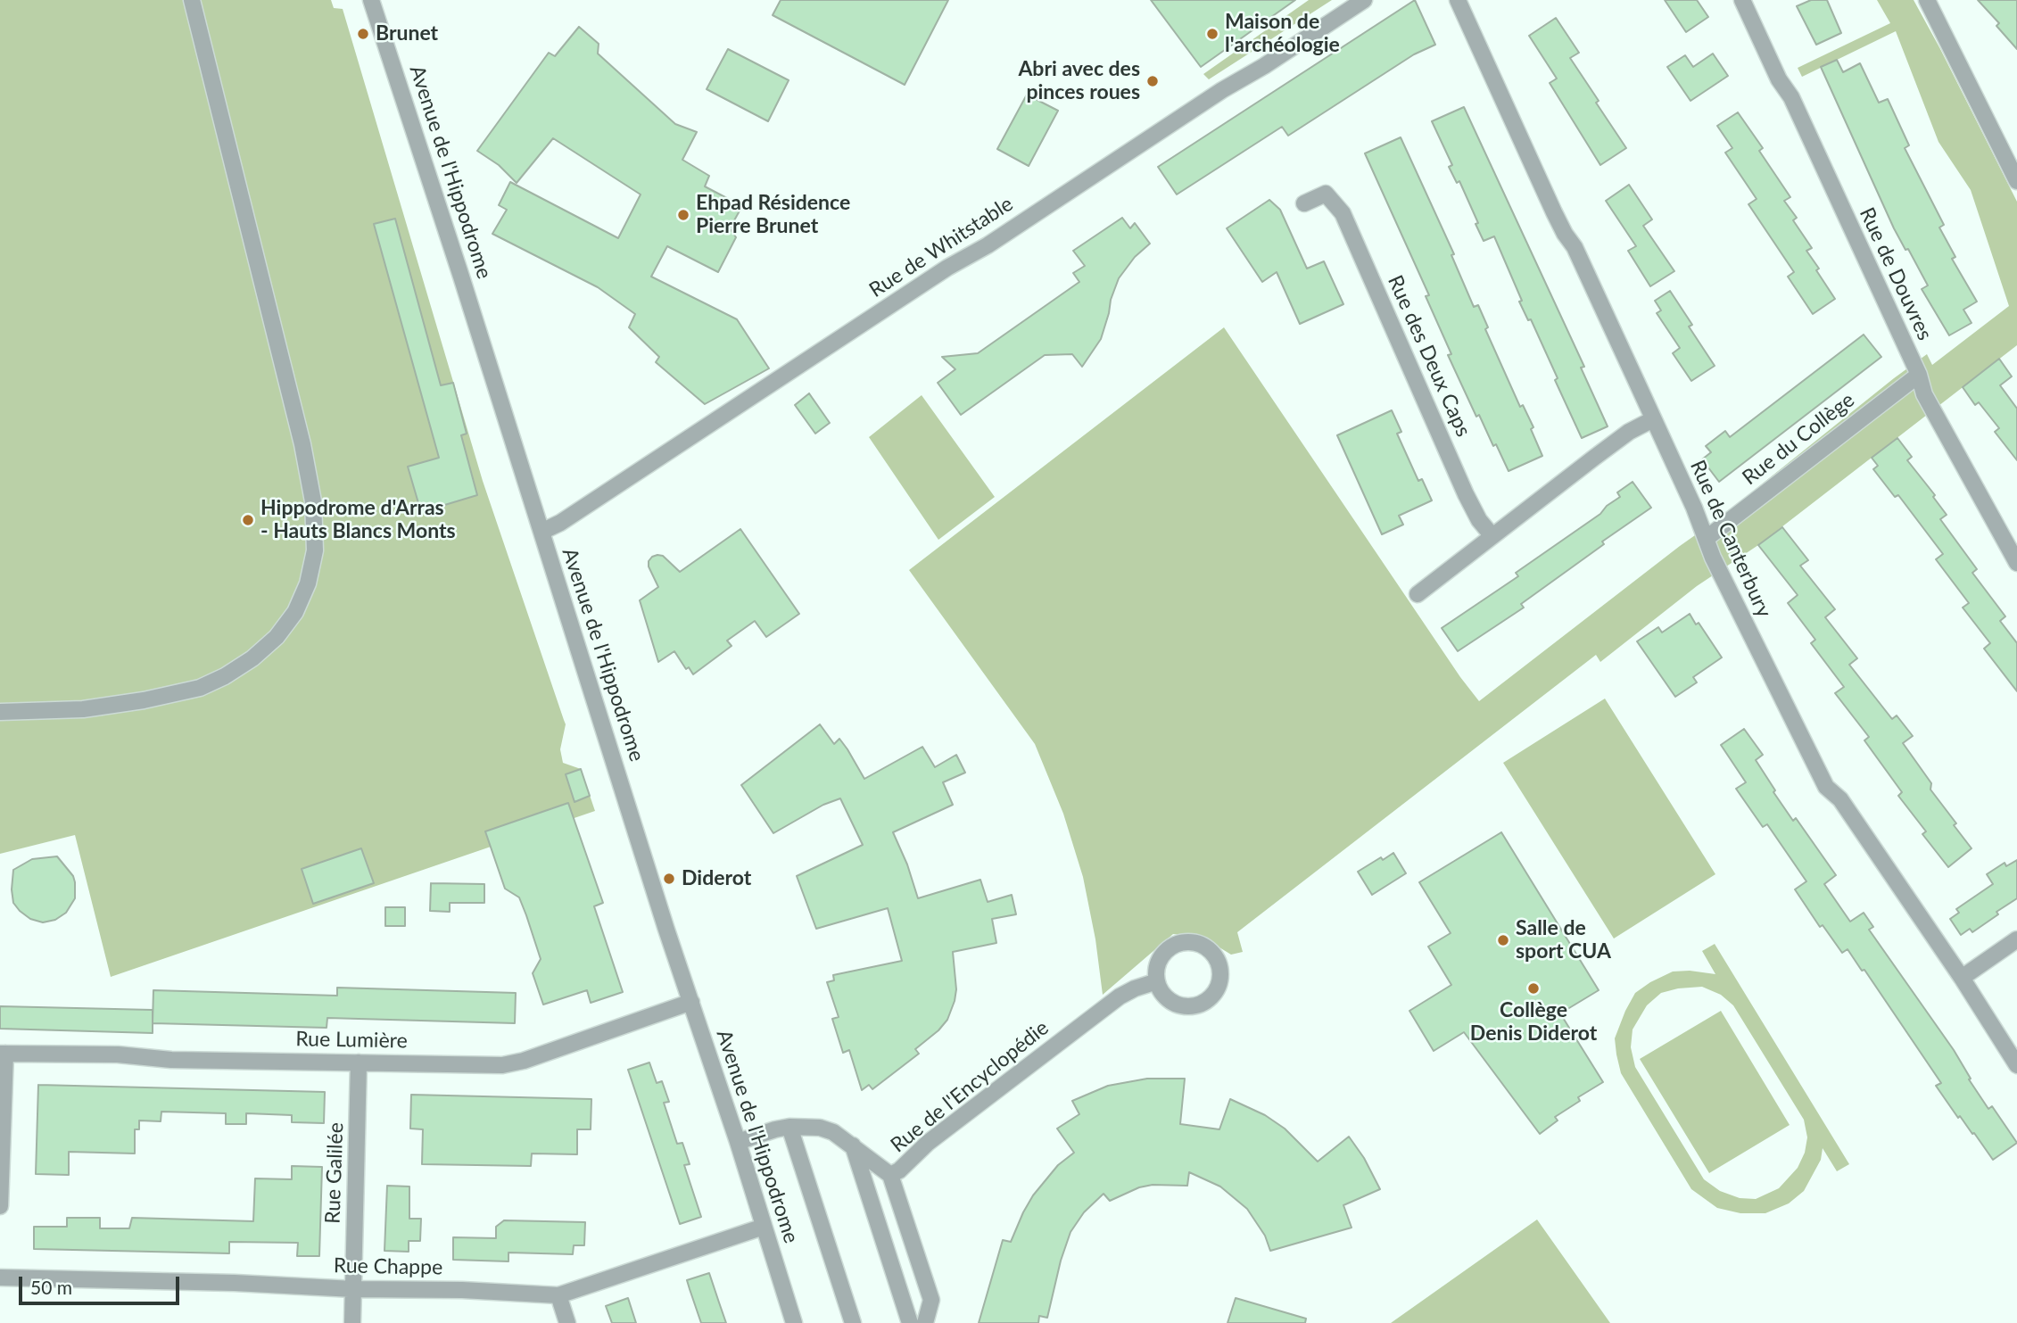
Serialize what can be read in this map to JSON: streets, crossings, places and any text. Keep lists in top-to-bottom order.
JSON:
{
  "streets": {
    "street": [
      "Avenue de l'Hippodrome",
      "Rue de Whitstable",
      "Rue de Douvres",
      "Rue des Deux Caps",
      "Rue du Collège",
      "Rue de Canterbury",
      "Rue Lumière",
      "Rue de l'Encyclopédie",
      "Rue Galilée",
      "Rue Chappe"
    ]
  },
  "crossings": [
    ["Avenue de l'Hippodrome", "Rue de Whitstable"],
    ["Avenue de l'Hippodrome", "Rue Lumière"],
    ["Avenue de l'Hippodrome", "Rue de l'Encyclopédie"],
    ["Avenue de l'Hippodrome", "Rue Chappe"],
    ["Rue de Douvres", "Rue du Collège"],
    ["Rue du Collège", "Rue de Canterbury"],
    ["Rue Lumière", "Rue Galilée"],
    ["Rue Galilée", "Rue Chappe"]
  ],
  "places": [
    "Brunet",
    "Maison de l'archéologie",
    "Abri avec des pinces roues",
    "Ehpad Résidence Pierre Brunet",
    "Hippodrome d'Arras - Hauts Blancs Monts",
    "Diderot",
    "Salle de sport CUA",
    "Collège Denis Diderot"
  ],
  "scale_bar": "50 m"
}
